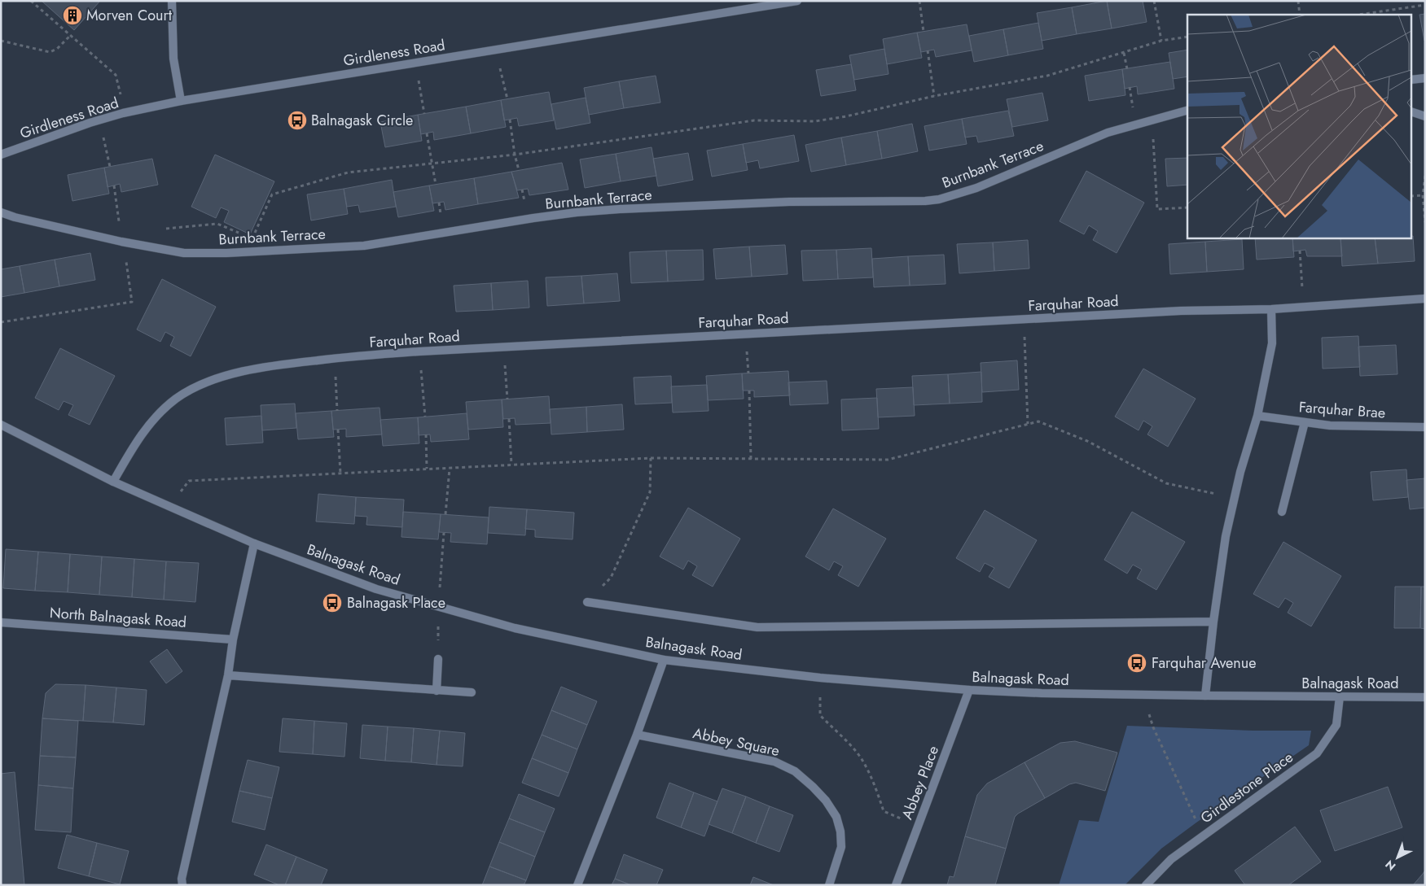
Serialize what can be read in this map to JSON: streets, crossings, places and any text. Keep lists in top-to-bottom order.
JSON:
{
  "streets": {
    "street": [
      "Girdleness Road",
      "Burnbank Terrace",
      "Farquhar Road",
      "Farquhar Brae",
      "Balnagask Road",
      "North Balnagask Road",
      "Abbey Square",
      "Abbey Place",
      "Girdlestone Place"
    ]
  },
  "crossings": [
    ["Farquhar Road", "Balnagask Road"],
    ["Balnagask Road", "Abbey Place"],
    ["Balnagask Road", "Girdlestone Place"]
  ],
  "places": {
    "building": ["Morven Court"],
    "bus stop": ["Balnagask Circle", "Balnagask Place", "Farquhar Avenue"]
  },
  "north": "bottom left"
}
